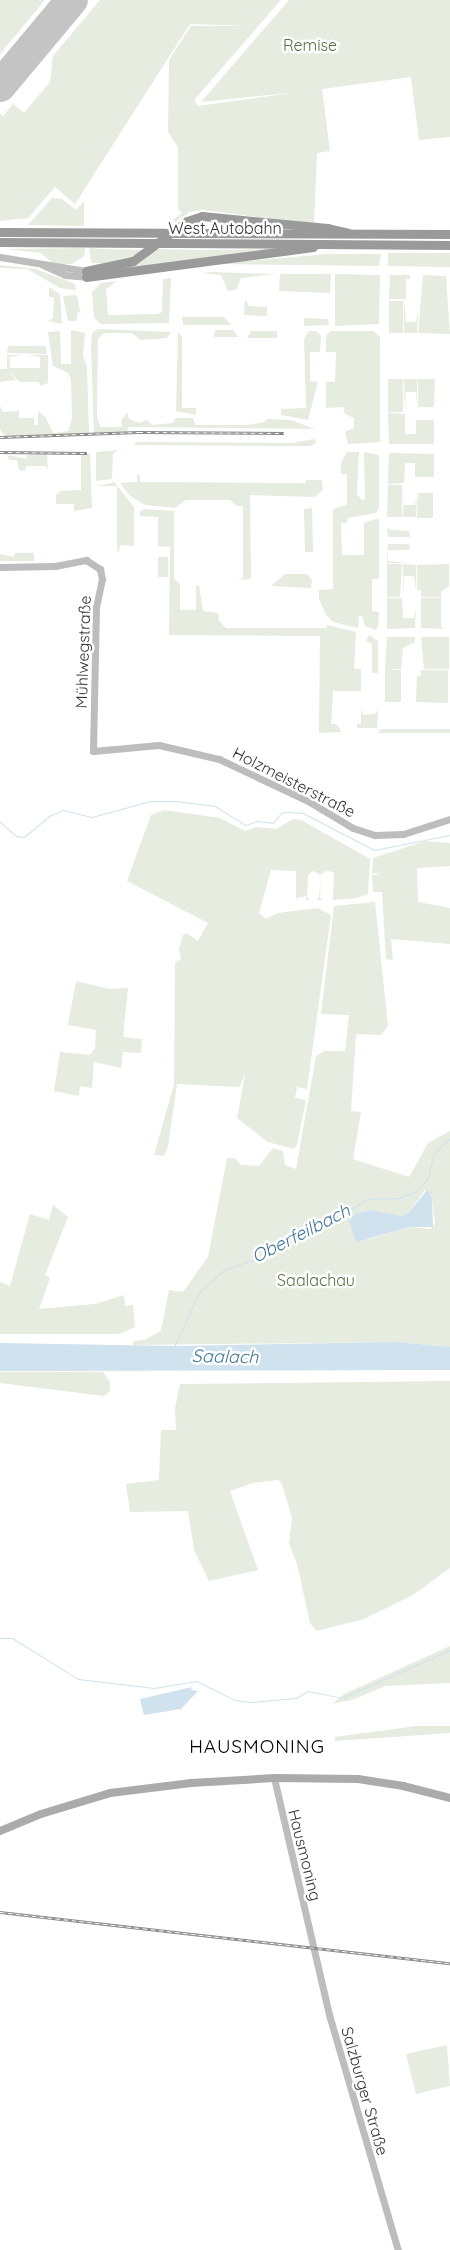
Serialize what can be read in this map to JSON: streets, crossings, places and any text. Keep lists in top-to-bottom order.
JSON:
{
  "streets": {
    "highway": ["West Autobahn"],
    "street": [
      "Mühlwegstraße",
      "Holzmeisterstraße",
      "Hausmoning",
      "Salzburger Straße"
    ]
  },
  "crossings": [
    ["Mühlwegstraße", "Holzmeisterstraße"],
    ["Hausmoning", "Salzburger Straße"]
  ],
  "districts": ["HAUSMONING"],
  "water": ["Oberfeilbach", "Saalach"],
  "parks": ["Remise", "Saalachau"]
}
